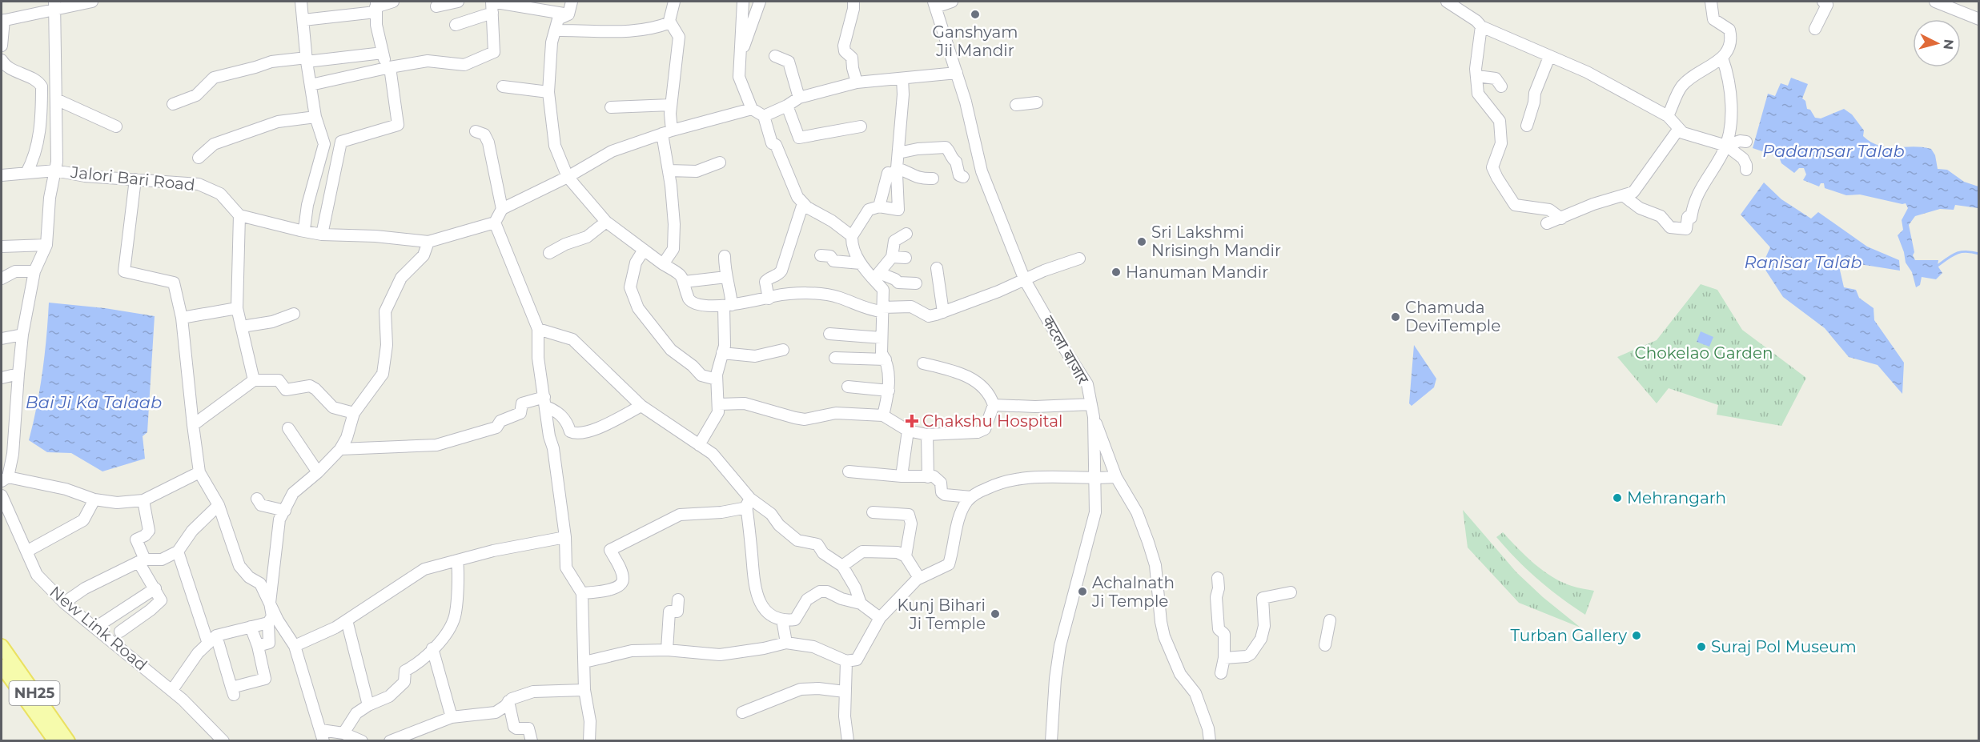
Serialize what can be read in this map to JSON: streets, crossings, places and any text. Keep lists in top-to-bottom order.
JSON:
{
  "streets": {
    "main road": ["NH25"],
    "street": ["Jalori Bari Road", "कटला बाजार", "New Link Road"]
  },
  "water": ["Padamsar Talab", "Ranisar Talab", "Bai Ji Ka Talaab"],
  "parks": ["Chokelao Garden"],
  "places": {
    "other": [
      "Ganshyam Jii Mandir",
      "Sri Lakshmi Nrisingh Mandir",
      "Hanuman Mandir",
      "Chamuda DeviTemple",
      "Mehrangarh",
      "Achalnath Ji Temple",
      "Kunj Bihari Ji Temple",
      "Turban Gallery",
      "Suraj Pol Museum"
    ],
    "health": ["Chakshu Hospital"]
  },
  "north": "right"
}
